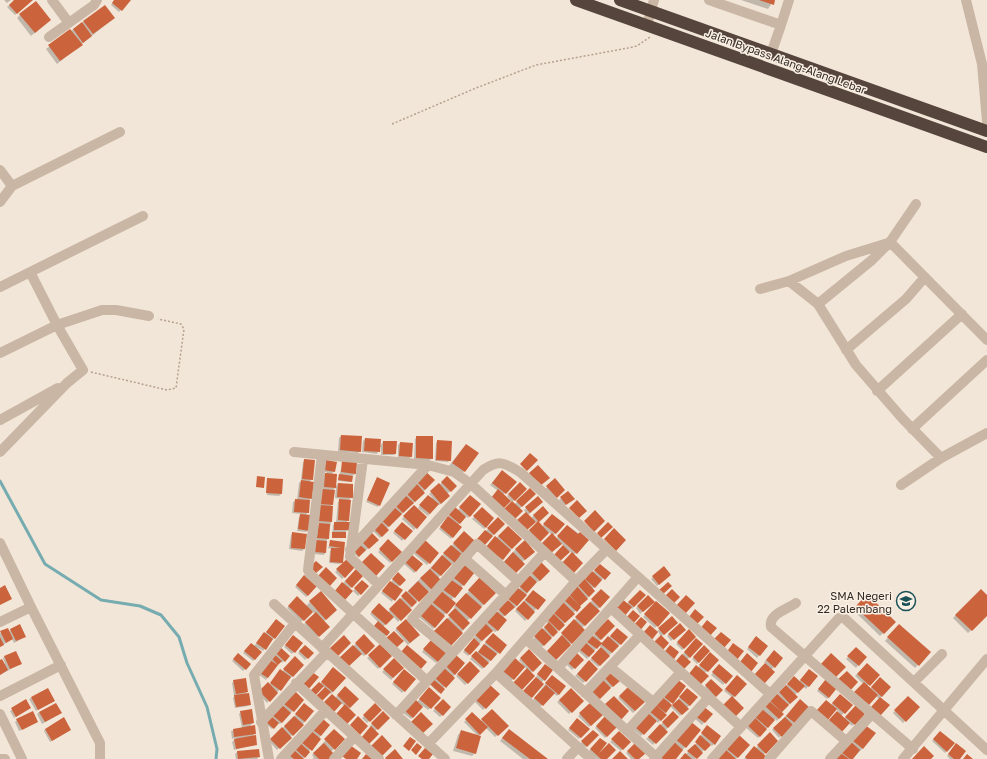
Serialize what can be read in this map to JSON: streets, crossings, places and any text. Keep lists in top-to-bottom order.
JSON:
{
  "streets": {
    "highway": ["Jalan Bypass Alang-Alang Lebar"]
  },
  "places": {
    "school or university": ["SMA Negeri 22 Palembang"]
  }
}
